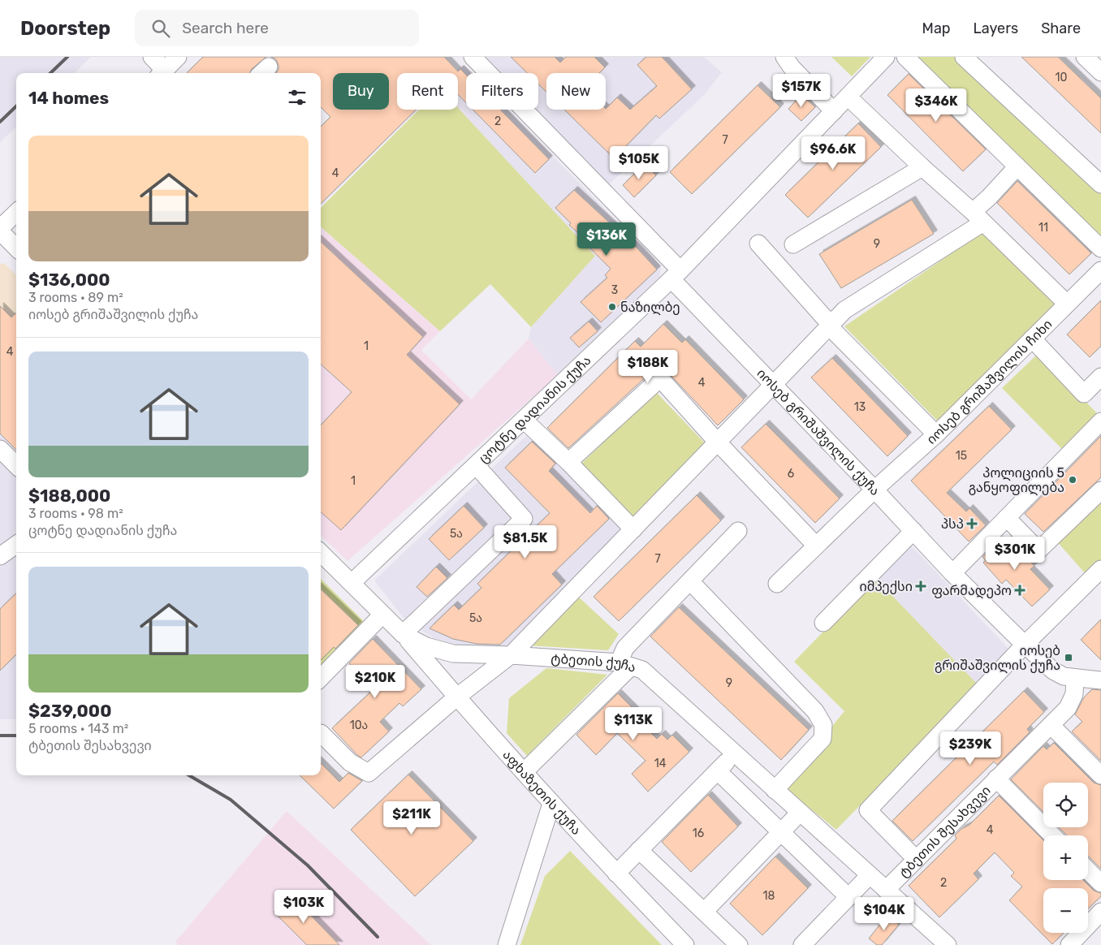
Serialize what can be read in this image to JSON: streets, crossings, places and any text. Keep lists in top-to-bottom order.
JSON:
{
  "streets": {
    "street": [
      "იოსებ გრიშაშვილის ჩიხი",
      "ცოტნე დადიანის ქუჩა",
      "იოსებ გრიშაშვილის ქუჩა",
      "ტბეთის ქუჩა",
      "აფხაზეთის ქუჩა",
      "ტბეთის შესახვევი"
    ]
  },
  "crossings": [
    ["იოსებ გრიშაშვილის ჩიხი", "იოსებ გრიშაშვილის ქუჩა"],
    ["ცოტნე დადიანის ქუჩა", "იოსებ გრიშაშვილის ქუჩა"],
    ["ცოტნე დადიანის ქუჩა", "ტბეთის ქუჩა"],
    ["იოსებ გრიშაშვილის ქუჩა", "ტბეთის შესახვევი"],
    ["ტბეთის ქუჩა", "აფხაზეთის ქუჩა"],
    ["ტბეთის ქუჩა", "ტბეთის შესახვევი"]
  ],
  "places": {
    "other": ["ნაზილბე", "პოლიციის 5 განყოფილება"],
    "health": ["პსპ", "იმპექსი", "ფარმადეპო"],
    "transit": ["იოსებ გრიშაშვილის ქუჩა"]
  },
  "house_numbers": [
    "10",
    "2",
    "7",
    "4",
    "11",
    "9",
    "3",
    "1",
    "4",
    "4",
    "13",
    "15",
    "6",
    "1",
    "5ა",
    "7",
    "5ა",
    "9",
    "10ა",
    "14",
    "4",
    "16",
    "2",
    "18"
  ],
  "page": {
    "header": "Doorstep",
    "search": "Search here",
    "nav": ["Map", "Layers", "Share"],
    "chip": [
      "Buy",
      "Rent",
      "Filters",
      "New"
    ],
    "heading": "14 homes",
    "price": [
      "$157K",
      "$346K",
      "$96.6K",
      "$105K",
      "$136K",
      "$188K",
      "$81.5K",
      "$301K",
      "$210K",
      "$113K",
      "$239K",
      "$211K",
      "$103K",
      "$104K"
    ],
    "list": [
      {
        "name": "$136,000",
        "note": "3 rooms · 89 m² · იოსებ გრიშაშვილის ქუჩა"
      },
      {
        "name": "$188,000",
        "note": "3 rooms · 98 m² · ცოტნე დადიანის ქუჩა"
      },
      {
        "name": "$239,000",
        "note": "5 rooms · 143 m² · ტბეთის შესახვევი"
      }
    ],
    "map_buttons": ["+", "−"]
  }
}
